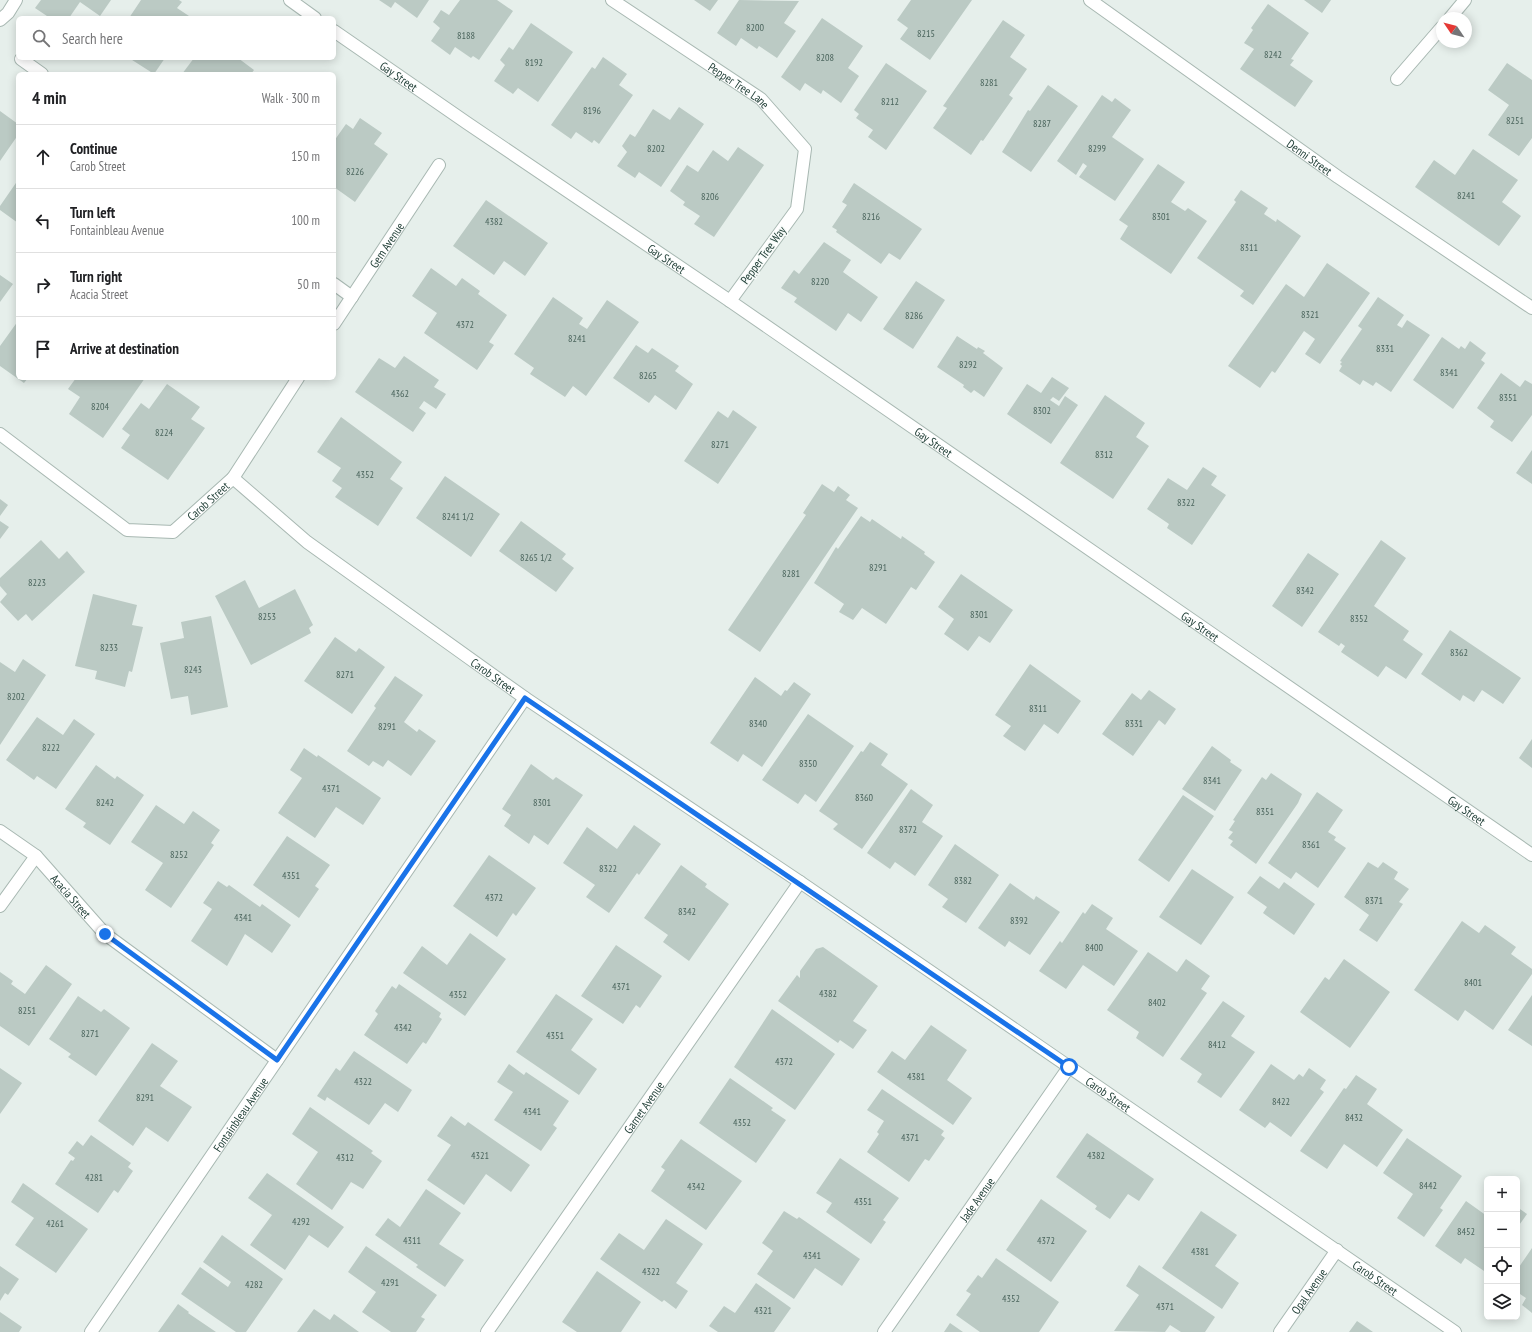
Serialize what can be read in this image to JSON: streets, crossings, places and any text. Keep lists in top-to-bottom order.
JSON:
{
  "streets": {
    "street": [
      "Gay Street",
      "Pepper Tree Lane",
      "Denni Street",
      "Gem Avenue",
      "Pepper Tree Way",
      "Carob Street",
      "Acacia Street",
      "Garnet Avenue",
      "Fontainbleau Avenue",
      "Jade Avenue",
      "Opal Avenue"
    ]
  },
  "crossings": [
    ["Gay Street", "Pepper Tree Way"],
    ["Pepper Tree Lane", "Pepper Tree Way"],
    ["Carob Street", "Garnet Avenue"],
    ["Carob Street", "Fontainbleau Avenue"],
    ["Carob Street", "Jade Avenue"],
    ["Carob Street", "Opal Avenue"],
    ["Acacia Street", "Fontainbleau Avenue"]
  ],
  "house_numbers": [
    "8200",
    "8215",
    "8188",
    "8242",
    "8208",
    "8192",
    "8281",
    "8212",
    "8196",
    "8251",
    "8287",
    "8202",
    "8299",
    "8226",
    "8241",
    "8206",
    "8216",
    "8301",
    "4382",
    "8311",
    "8220",
    "8321",
    "8286",
    "4372",
    "8241",
    "8331",
    "8292",
    "8341",
    "8265",
    "4362",
    "8351",
    "8204",
    "8302",
    "8224",
    "8271",
    "8312",
    "4352",
    "8322",
    "8241 1/2",
    "8265 1/2",
    "8291",
    "8281",
    "8223",
    "8342",
    "8301",
    "8253",
    "8352",
    "8233",
    "8362",
    "8243",
    "8271",
    "8202",
    "8311",
    "8340",
    "8331",
    "8291",
    "8222",
    "8350",
    "8341",
    "4371",
    "8360",
    "8242",
    "8301",
    "8351",
    "8372",
    "8361",
    "8252",
    "8322",
    "4351",
    "8382",
    "4372",
    "8371",
    "8342",
    "4341",
    "8392",
    "8400",
    "8401",
    "4371",
    "4382",
    "4352",
    "8402",
    "8251",
    "4342",
    "8271",
    "4351",
    "8412",
    "4372",
    "4381",
    "4322",
    "8291",
    "8422",
    "4341",
    "8432",
    "4352",
    "4371",
    "4321",
    "4382",
    "4312",
    "4281",
    "8442",
    "4342",
    "4351",
    "4292",
    "4261",
    "8452",
    "4311",
    "4372",
    "4381",
    "4341",
    "4322",
    "4291",
    "4282",
    "4352",
    "4371",
    "4321"
  ],
  "north": "top left",
  "page": {
    "search": "Search here",
    "heading": ["4 min", "Walk · 300 m"],
    "list": [
      ["Continue", "Carob Street", "150 m"],
      ["Turn left", "Fontainbleau Avenue", "100 m"],
      ["Turn right", "Acacia Street", "50 m"],
      "Arrive at destination"
    ],
    "map_buttons": ["+", "−"]
  }
}
